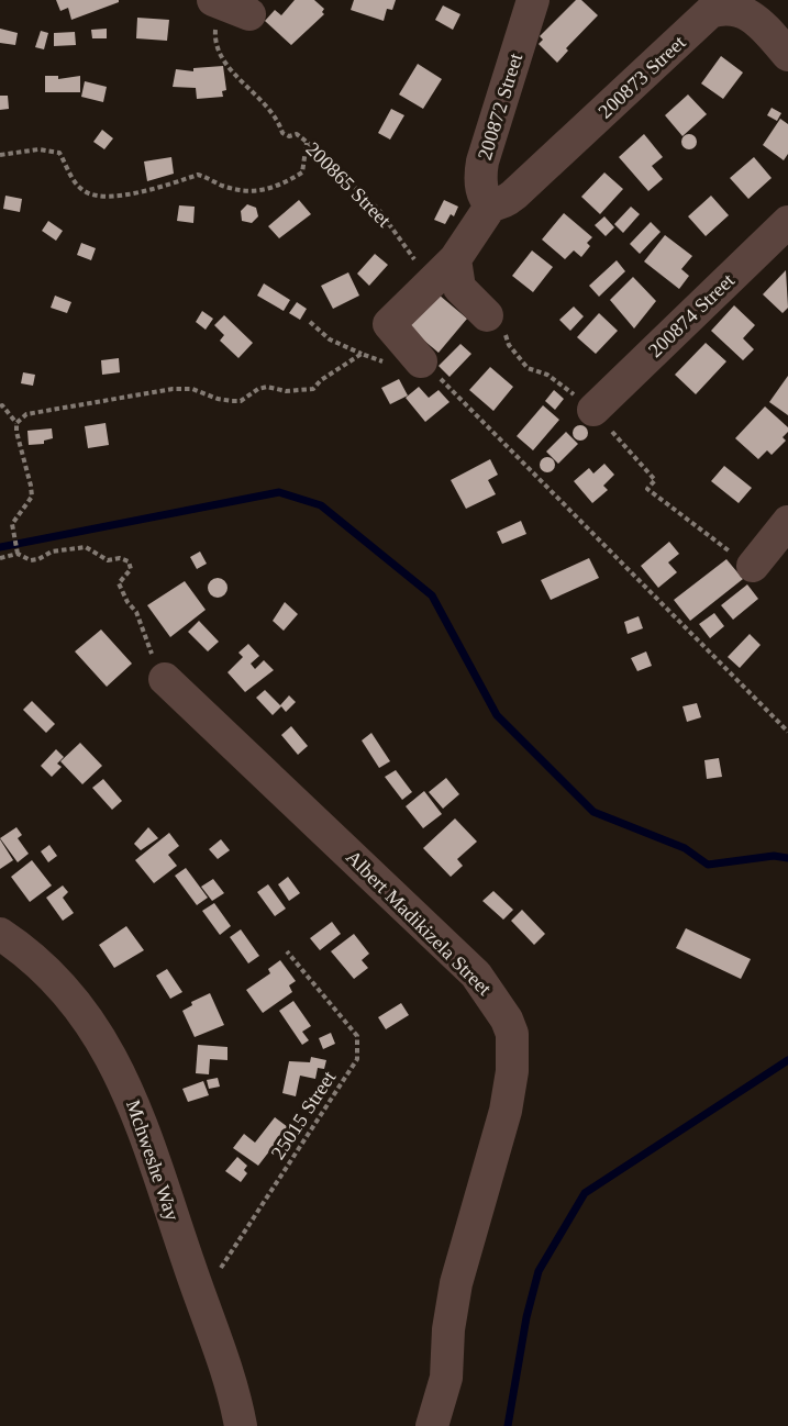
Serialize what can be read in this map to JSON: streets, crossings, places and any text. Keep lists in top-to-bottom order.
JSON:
{
  "streets": {
    "street": [
      "200873 Street",
      "200872 Street",
      "200874 Street",
      "Albert Madikizela Street",
      "Mchweshe Way"
    ],
    "path": ["200865 Street", "25015 Street"]
  },
  "crossings": [
    ["200873 Street", "200872 Street"],
    ["200873 Street", "200865 Street"],
    ["25015 Street", "Mchweshe Way"]
  ]
}
